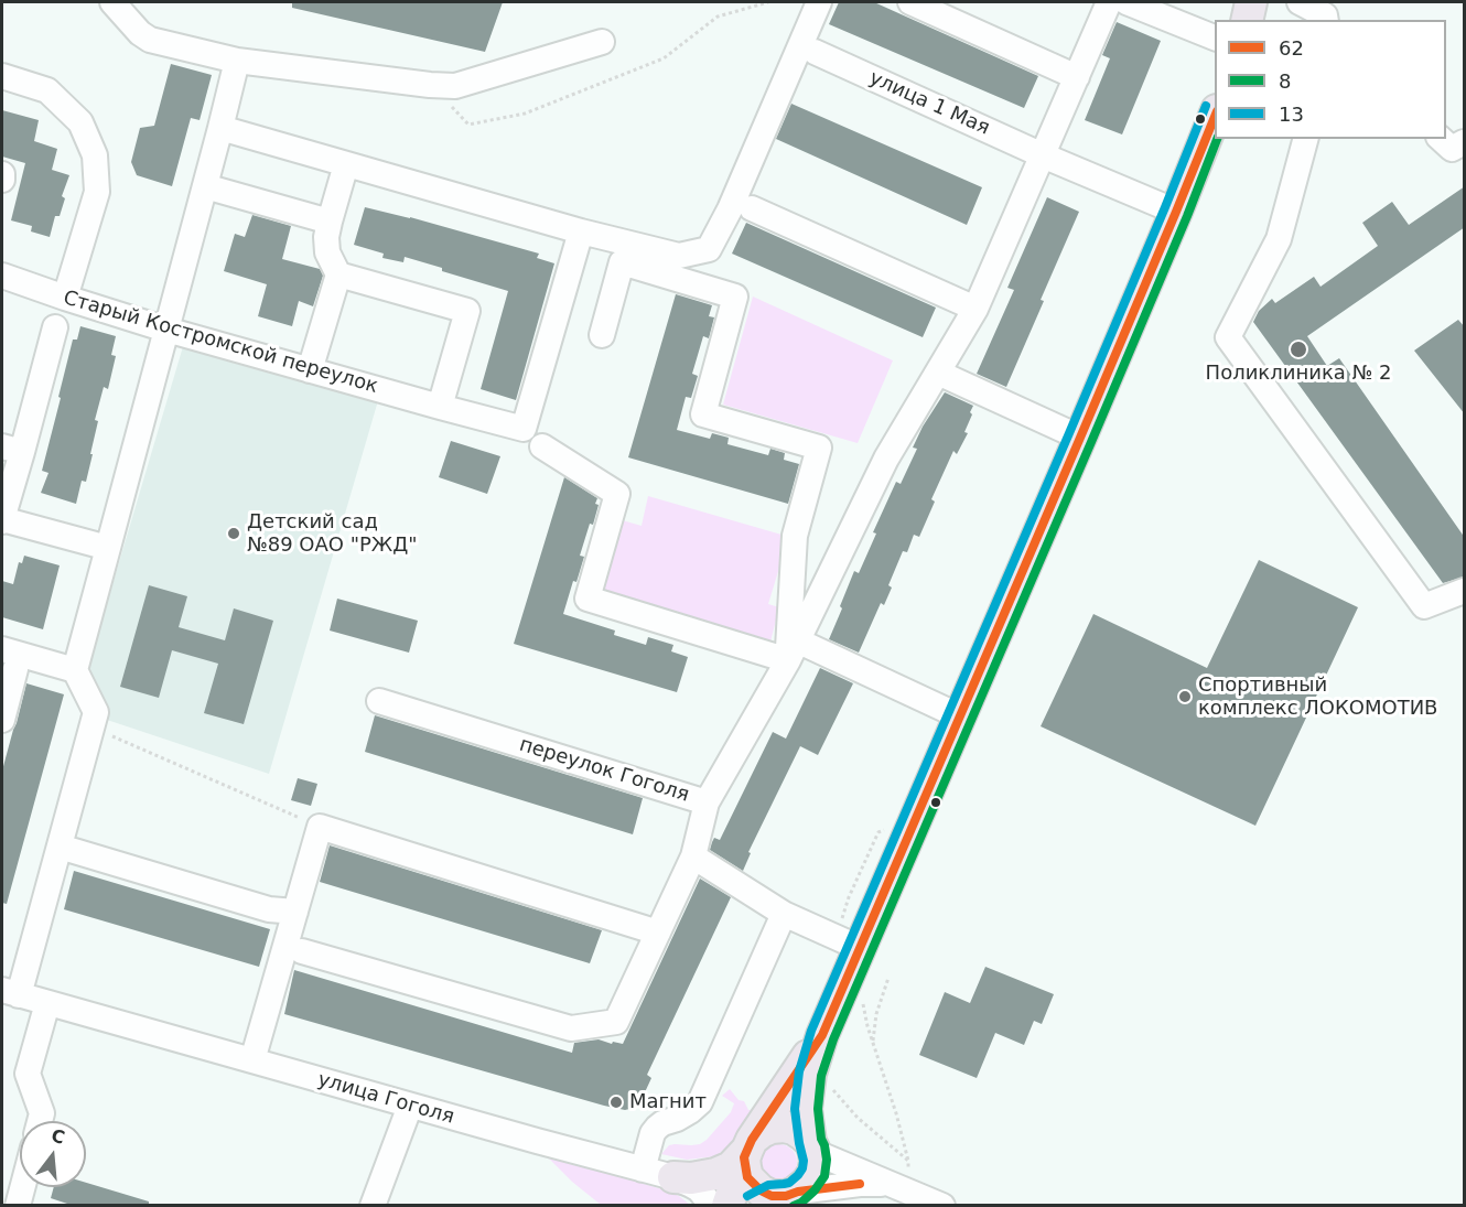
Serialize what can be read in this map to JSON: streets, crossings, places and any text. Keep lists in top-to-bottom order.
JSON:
{
  "streets": {
    "street": [
      "улица 1 Мая",
      "Старый Костромской переулок",
      "переулок Гоголя",
      "улица Гоголя"
    ]
  },
  "places": [
    "Поликлиника № 2",
    "Детский сад №89 ОАО \"РЖД\"",
    "Спортивный комплекс ЛОКОМОТИВ",
    "Магнит"
  ],
  "lines": ["transit line 13", "transit line 62", "transit line 8"],
  "legend": ["62", "8", "13"],
  "north": "top"
}
